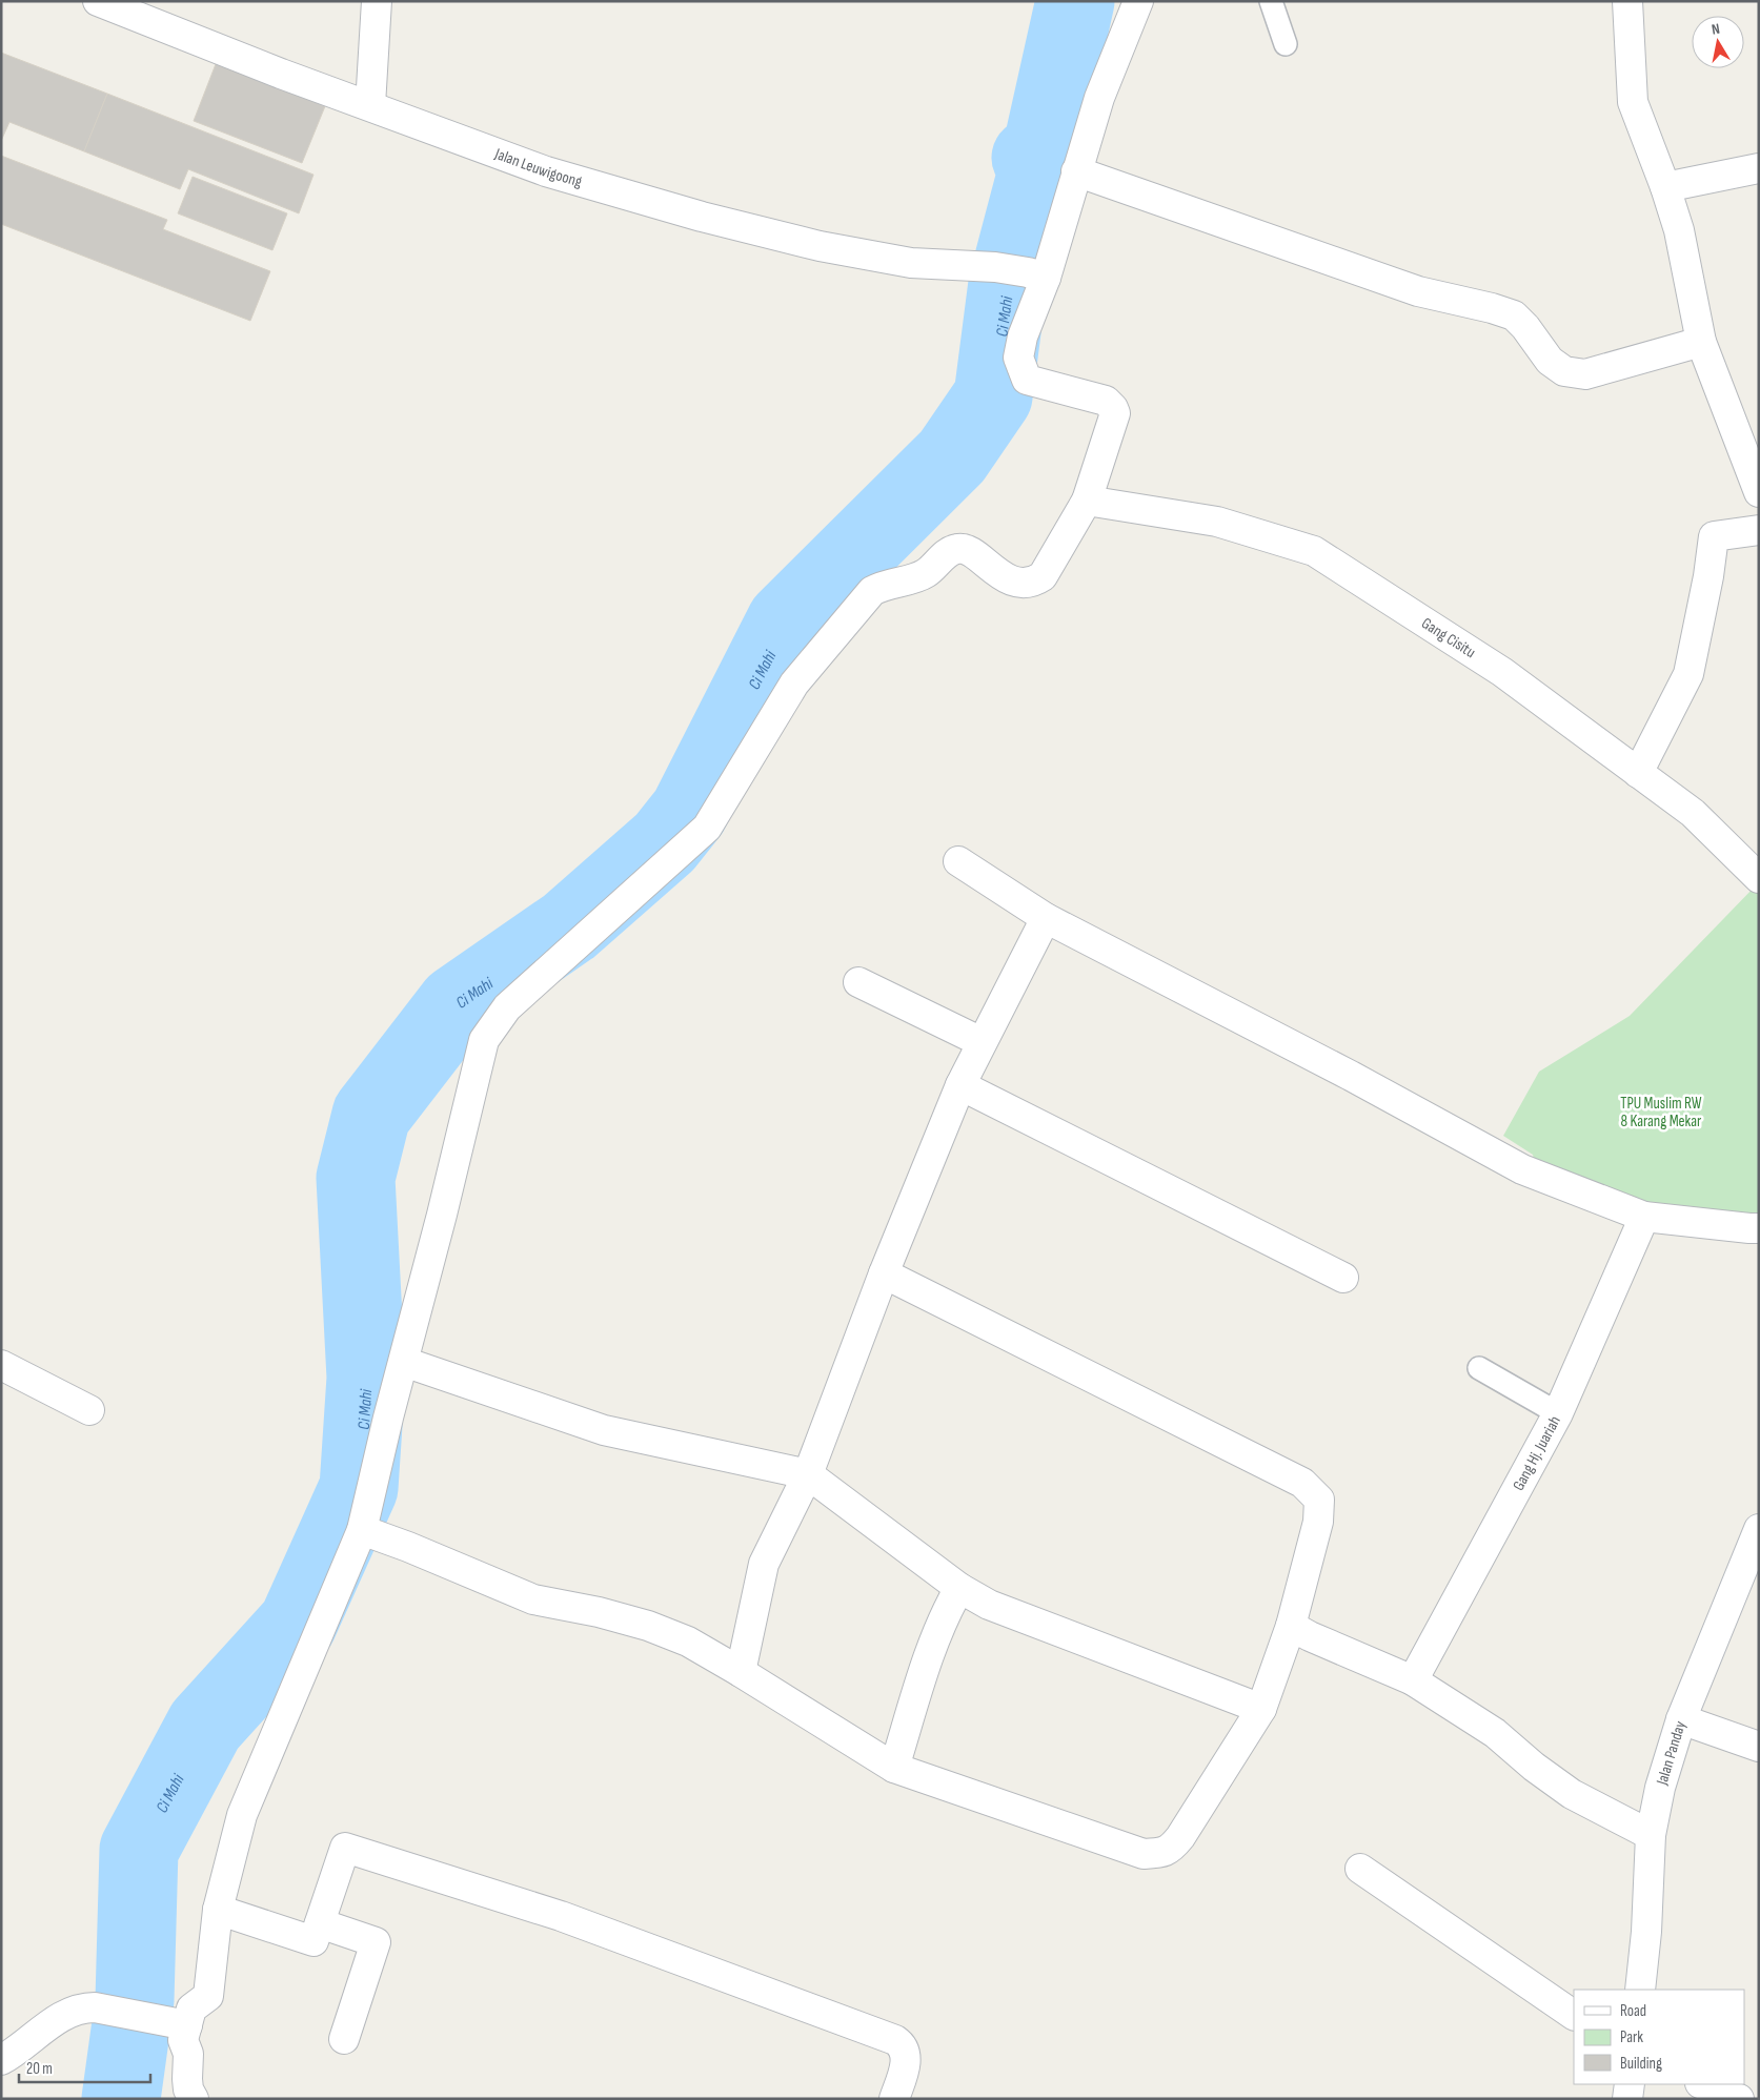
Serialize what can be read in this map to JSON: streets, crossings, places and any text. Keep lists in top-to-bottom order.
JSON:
{
  "streets": {
    "street": [
      "Jalan Leuwigoong",
      "Gang Cisitu",
      "Gang Hj. Juariah",
      "Jalan Panday"
    ]
  },
  "water": ["Ci Mahi"],
  "parks": ["TPU Muslim RW 8 Karang Mekar"],
  "legend": ["Road", "Park", "Building"],
  "scale_bar": "20 m",
  "north": "top"
}
